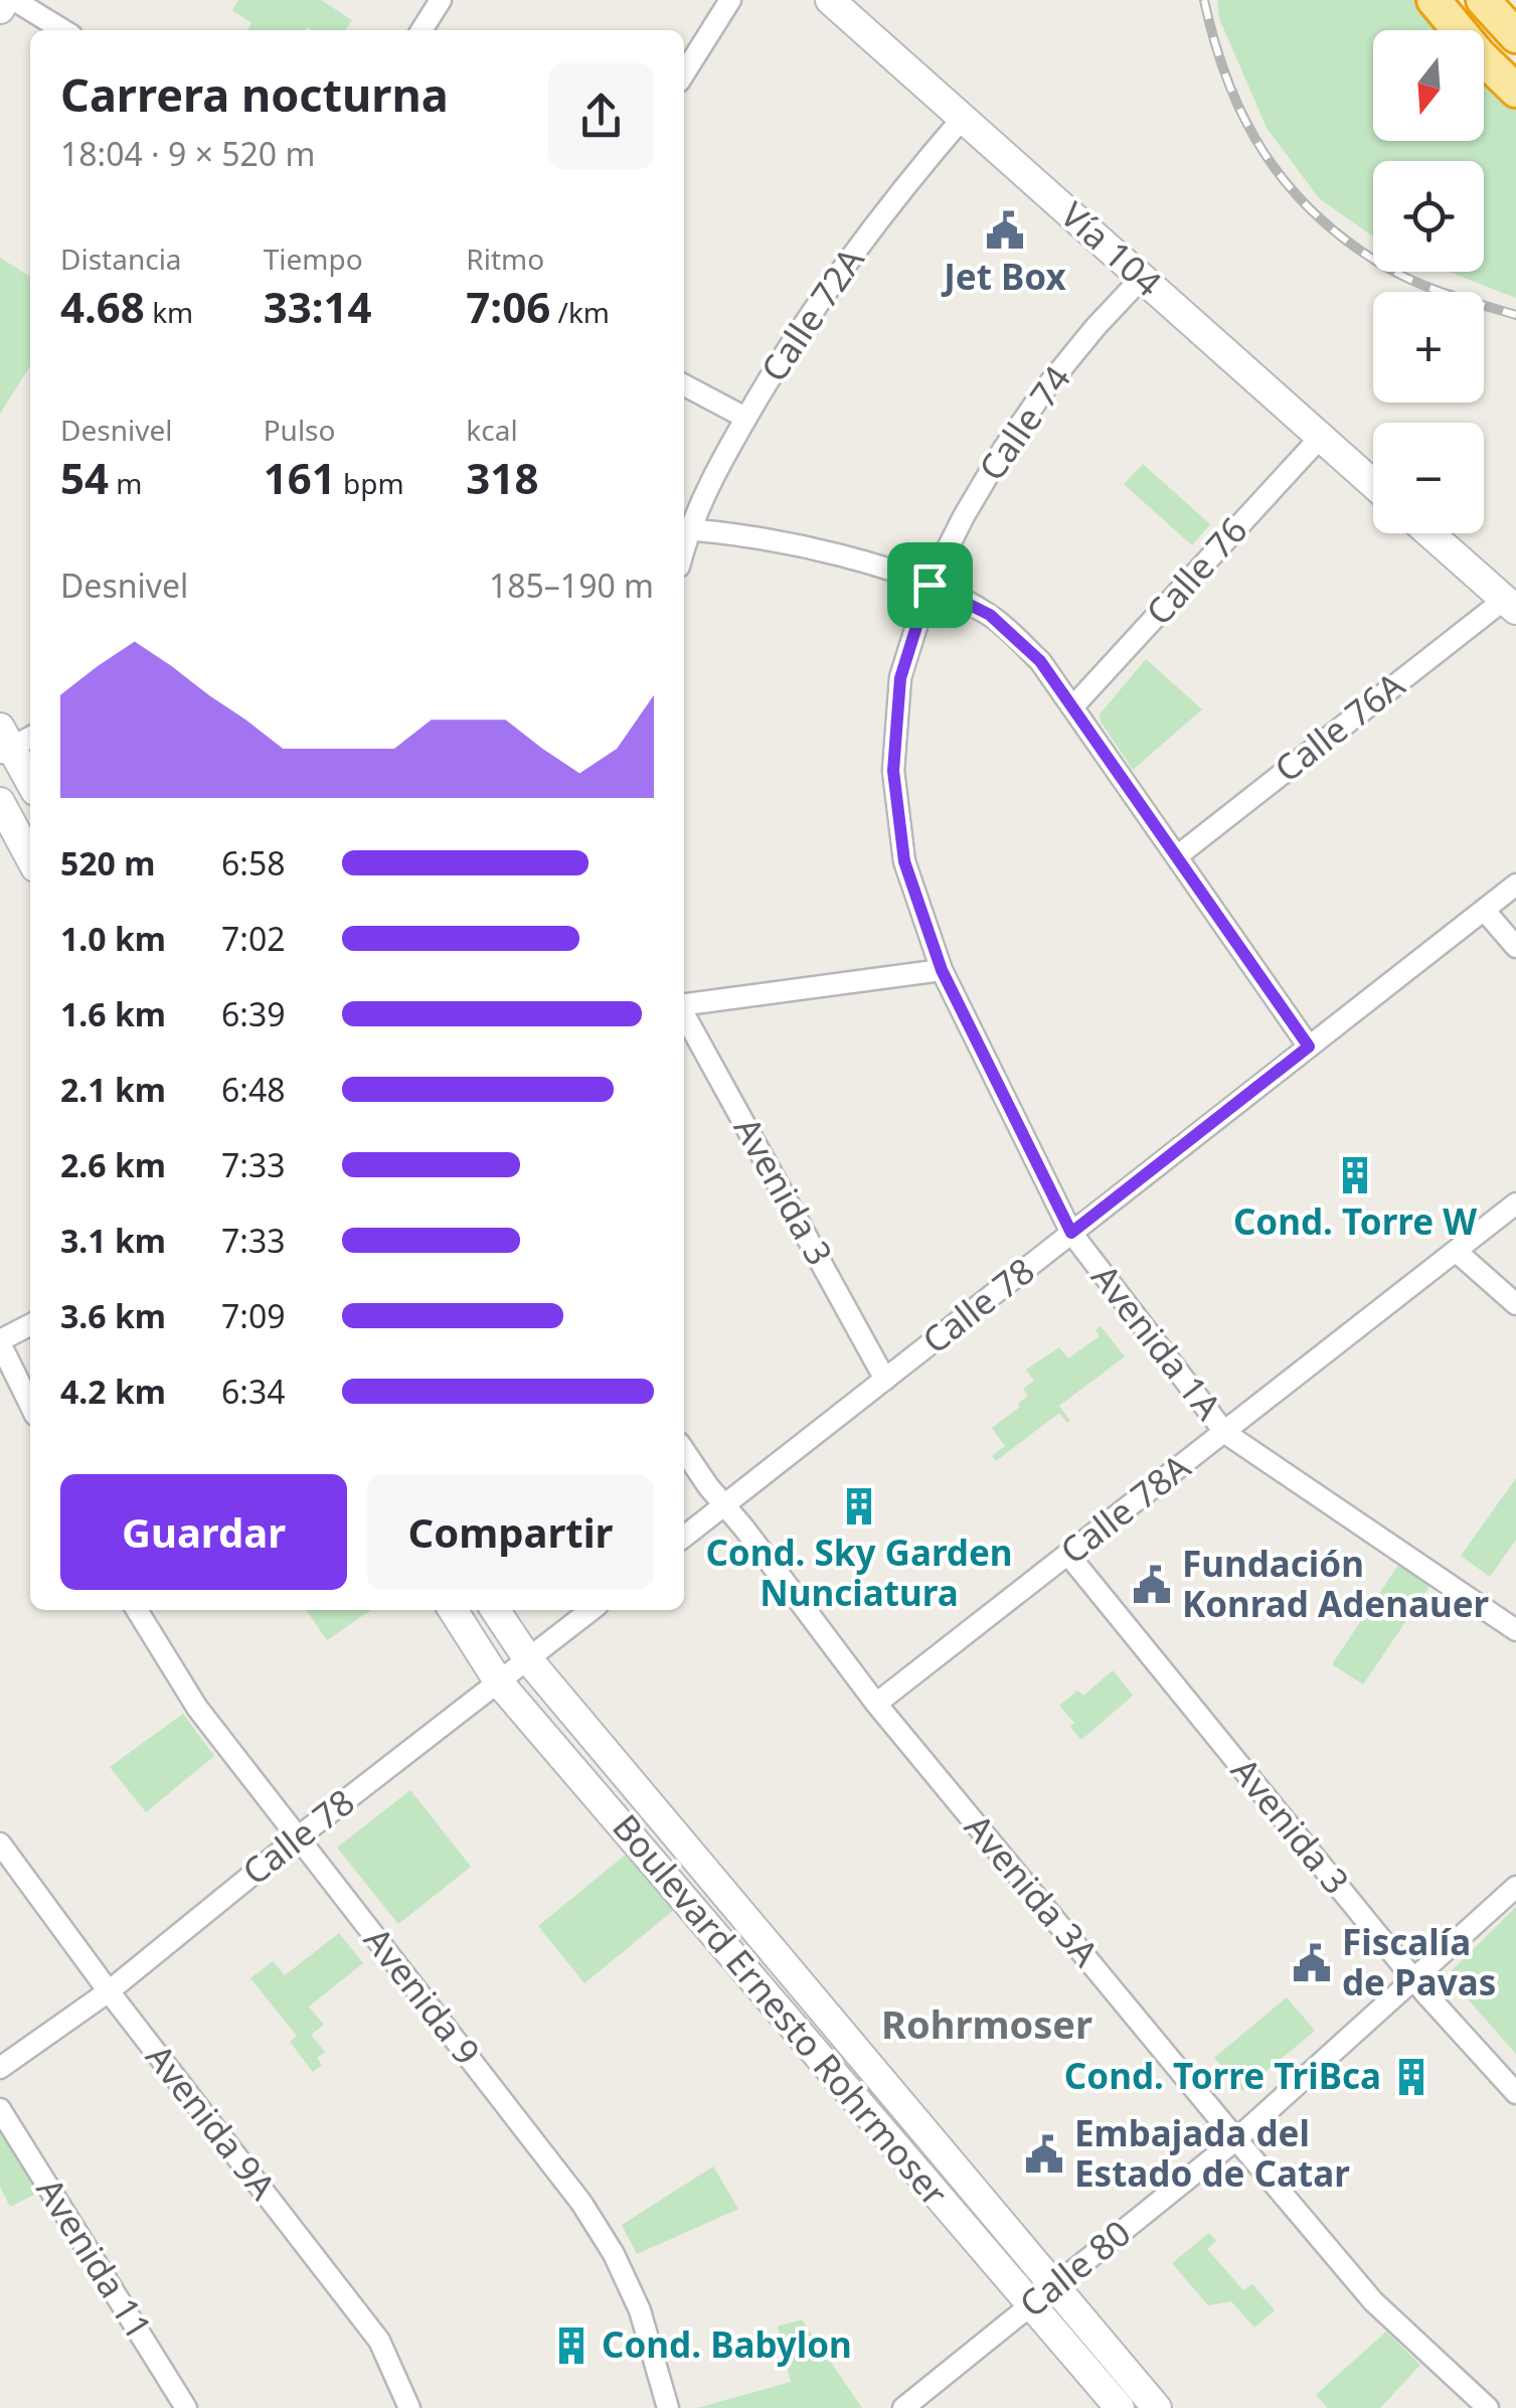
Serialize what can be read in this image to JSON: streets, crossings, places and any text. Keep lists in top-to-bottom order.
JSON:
{
  "streets": {
    "main road": ["Vía 104", "Boulevard Ernesto Rohrmoser"],
    "street": [
      "Calle 72A",
      "Calle 74",
      "Calle 76",
      "Calle 76A",
      "Avenida 3",
      "Calle 78",
      "Avenida 1A",
      "Calle 78A",
      "Avenida 3A",
      "Avenida 9",
      "Avenida 9A",
      "Avenida 11",
      "Calle 80"
    ]
  },
  "crossings": [
    ["Vía 104", "Calle 72A"],
    ["Vía 104", "Calle 74"],
    ["Vía 104", "Calle 76"],
    ["Calle 74", "Avenida 1A"],
    ["Avenida 3", "Calle 78"],
    ["Avenida 3", "Calle 78A"],
    ["Avenida 3", "Calle 80"],
    ["Calle 78", "Avenida 1A"],
    ["Calle 78", "Avenida 3A"],
    ["Calle 78", "Avenida 9"],
    ["Calle 78", "Boulevard Ernesto Rohrmoser"],
    ["Calle 78", "Avenida 9A"],
    ["Avenida 1A", "Calle 78A"],
    ["Calle 78A", "Avenida 3A"],
    ["Avenida 3A", "Calle 80"],
    ["Boulevard Ernesto Rohrmoser", "Calle 80"]
  ],
  "districts": ["Rohrmoser"],
  "places": {
    "public building": [
      "Jet Box",
      "Fundación Konrad Adenauer",
      "Fiscalía de Pavas",
      "Embajada del Estado de Catar"
    ],
    "building": [
      "Cond. Torre W",
      "Cond. Sky Garden Nunciatura",
      "Cond. Torre TriBca",
      "Cond. Babylon"
    ]
  },
  "north": "bottom",
  "page": {
    "map_buttons": ["+", "−"],
    "heading": ["Carrera nocturna", "18:04 · 9 × 520 m"],
    "stats": [
      ["Distancia", "4.68 km"],
      ["Tiempo", "33:14"],
      ["Ritmo", "7:06 /km"],
      ["Desnivel", "54 m"],
      ["Pulso", "161 bpm"],
      ["kcal", "318"]
    ],
    "chart": ["Desnivel", "185–190 m"],
    "list": [
      {
        "name": "520 m",
        "note": "6:58"
      },
      {
        "name": "1.0 km",
        "note": "7:02"
      },
      {
        "name": "1.6 km",
        "note": "6:39"
      },
      {
        "name": "2.1 km",
        "note": "6:48"
      },
      {
        "name": "2.6 km",
        "note": "7:33"
      },
      {
        "name": "3.1 km",
        "note": "7:33"
      },
      {
        "name": "3.6 km",
        "note": "7:09"
      },
      {
        "name": "4.2 km",
        "note": "6:34"
      }
    ],
    "buttons": ["Guardar", "Compartir"]
  }
}
